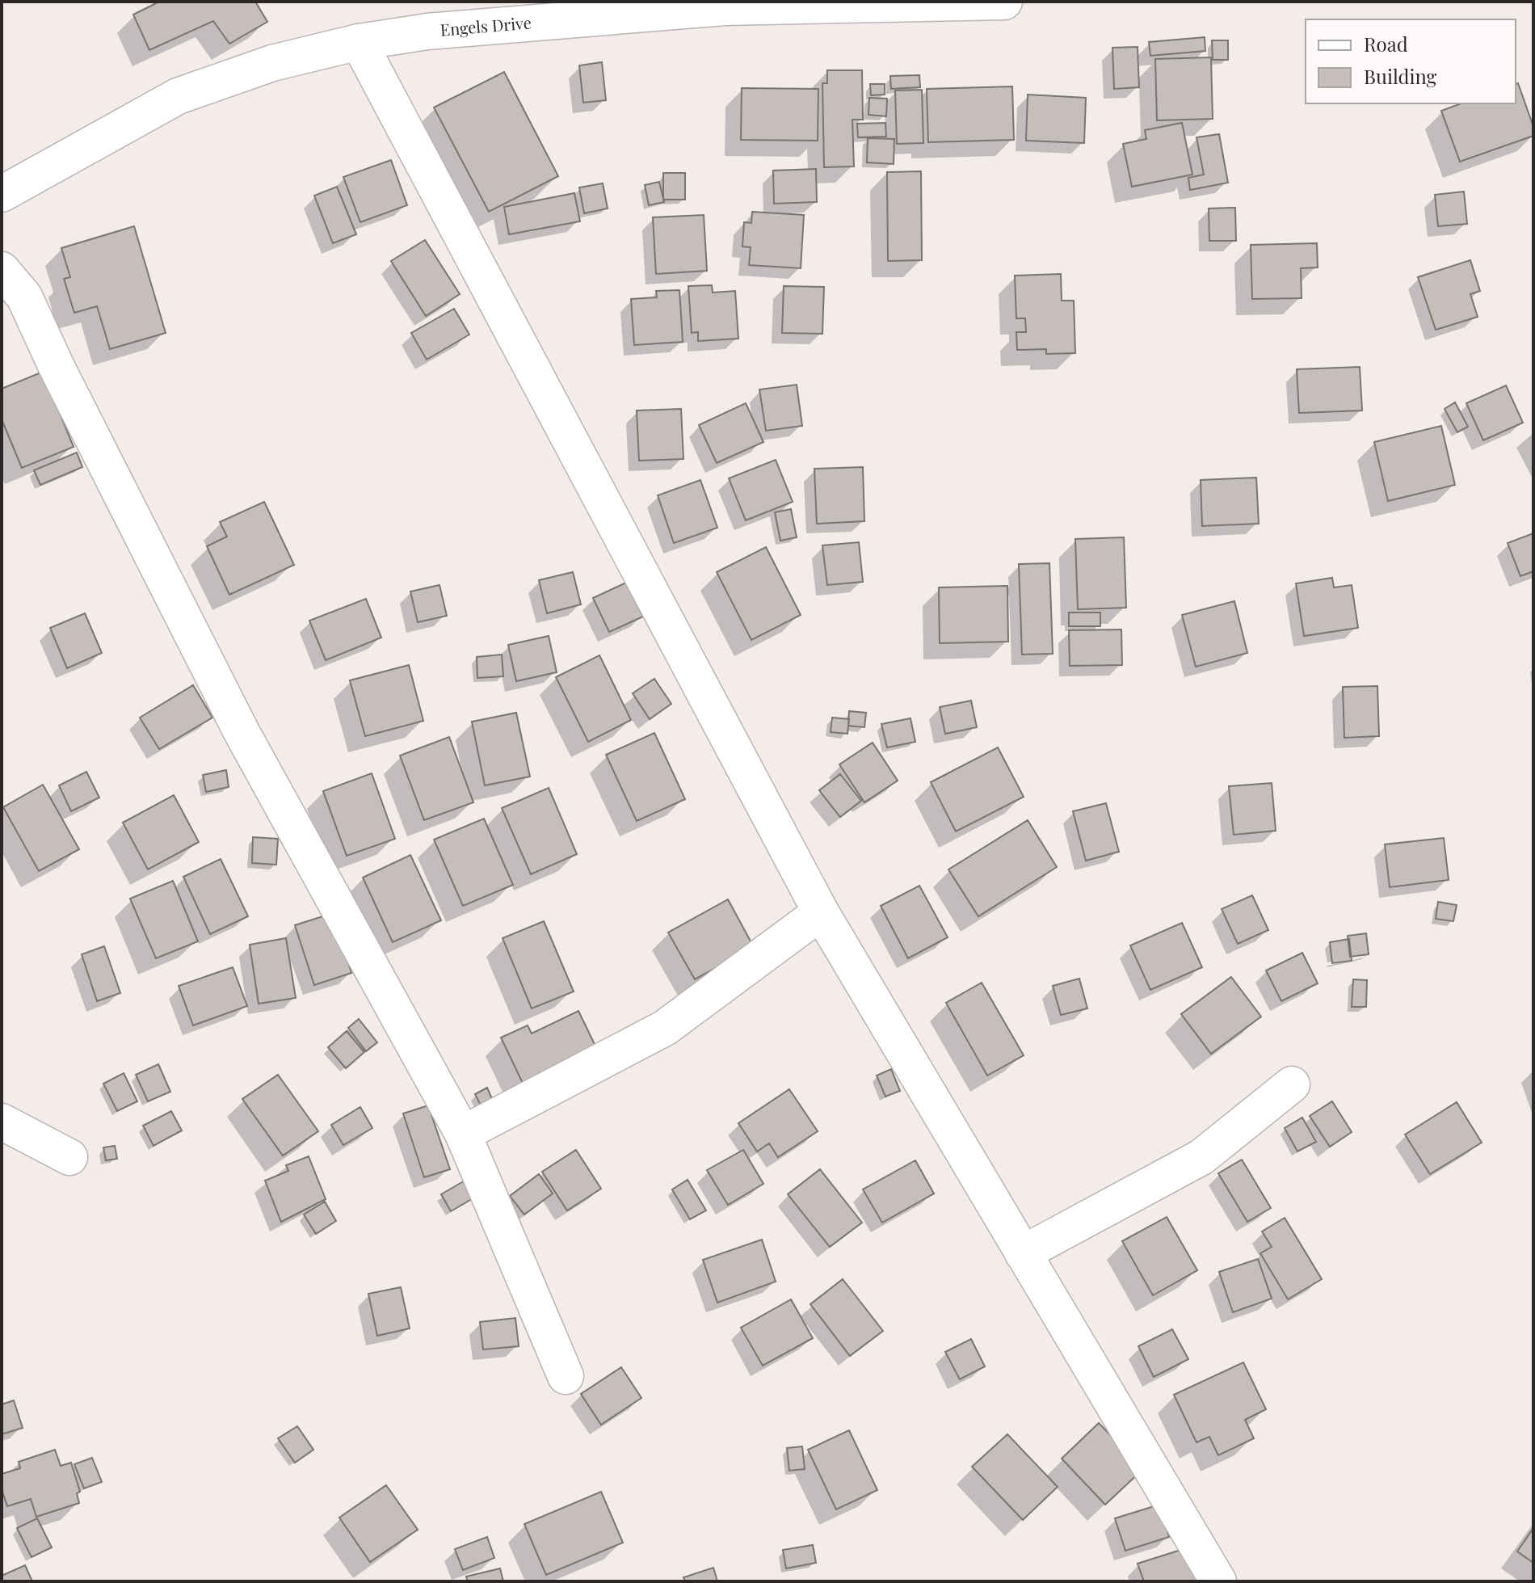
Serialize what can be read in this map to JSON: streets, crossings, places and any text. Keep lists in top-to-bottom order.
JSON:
{
  "streets": {
    "street": ["Engels Drive"]
  },
  "legend": ["Road", "Building"]
}
